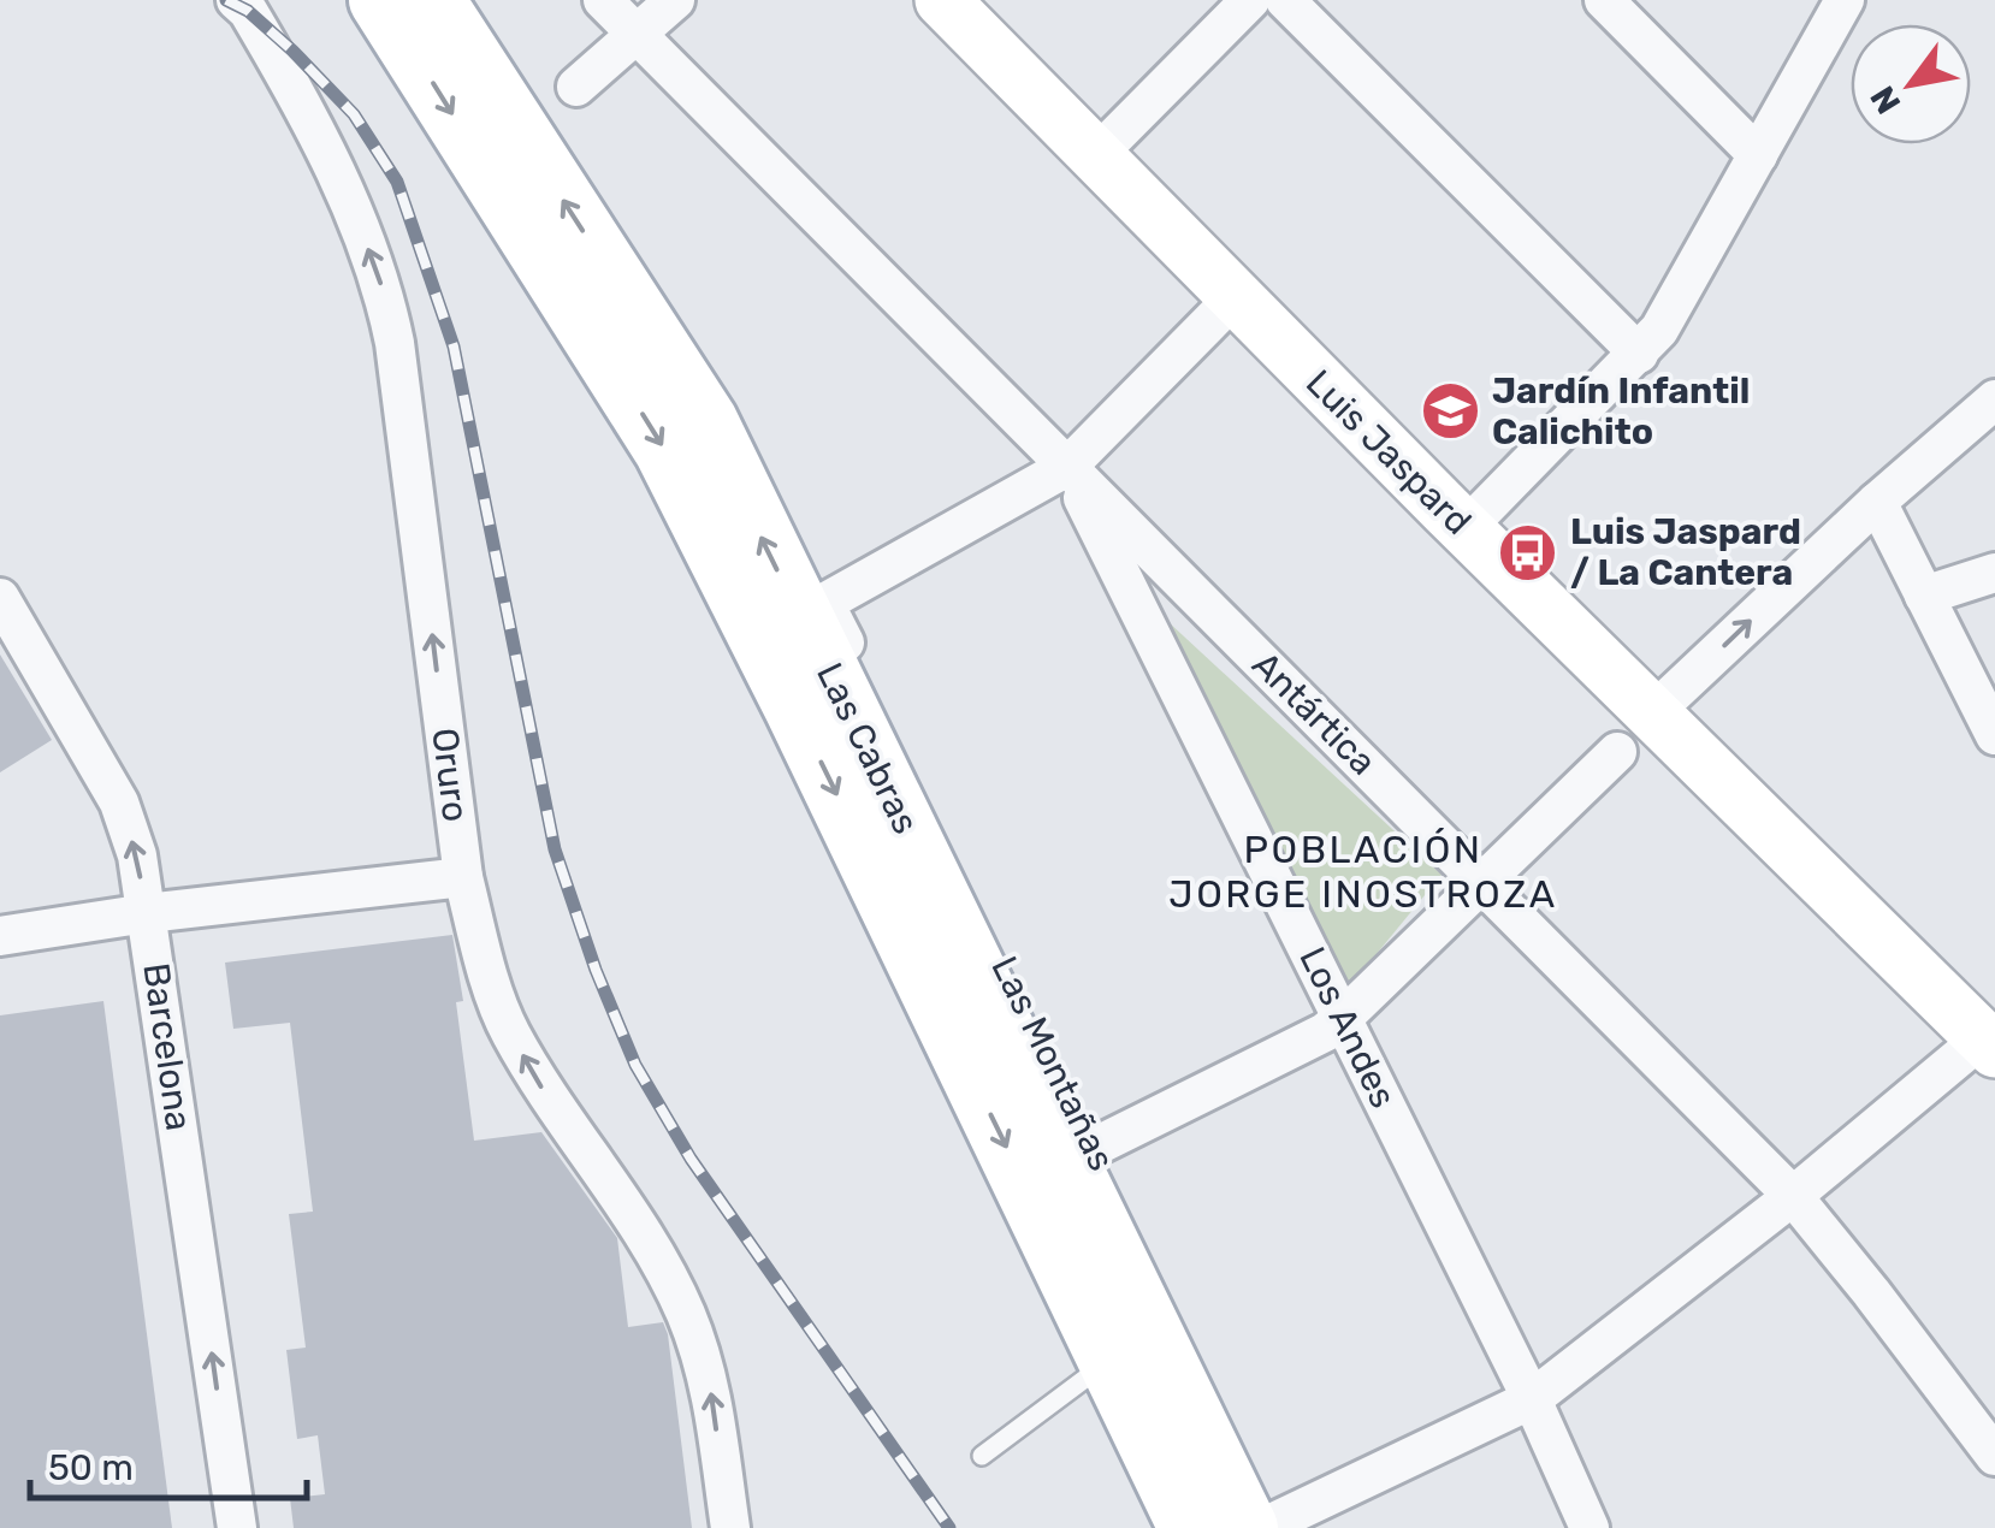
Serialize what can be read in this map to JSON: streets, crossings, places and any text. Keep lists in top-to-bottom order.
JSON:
{
  "streets": {
    "main road": ["Las Cabras"],
    "street": [
      "Luis Jaspard",
      "Antártica",
      "Oruro",
      "Los Andes",
      "Barcelona",
      "Las Montañas"
    ]
  },
  "crossings": [
    ["Antártica", "Los Andes"],
    ["Antártica", "Las Montañas"],
    ["Las Cabras", "Las Montañas"],
    ["Los Andes", "Las Montañas"]
  ],
  "one_way": ["Oruro", "Barcelona"],
  "districts": ["POBLACIÓN JORGE INOSTROZA"],
  "places": {
    "school or university": ["Jardín Infantil Calichito"],
    "bus stop": ["Luis Jaspard / La Cantera"]
  },
  "scale_bar": "50 m",
  "north": "bottom left"
}
